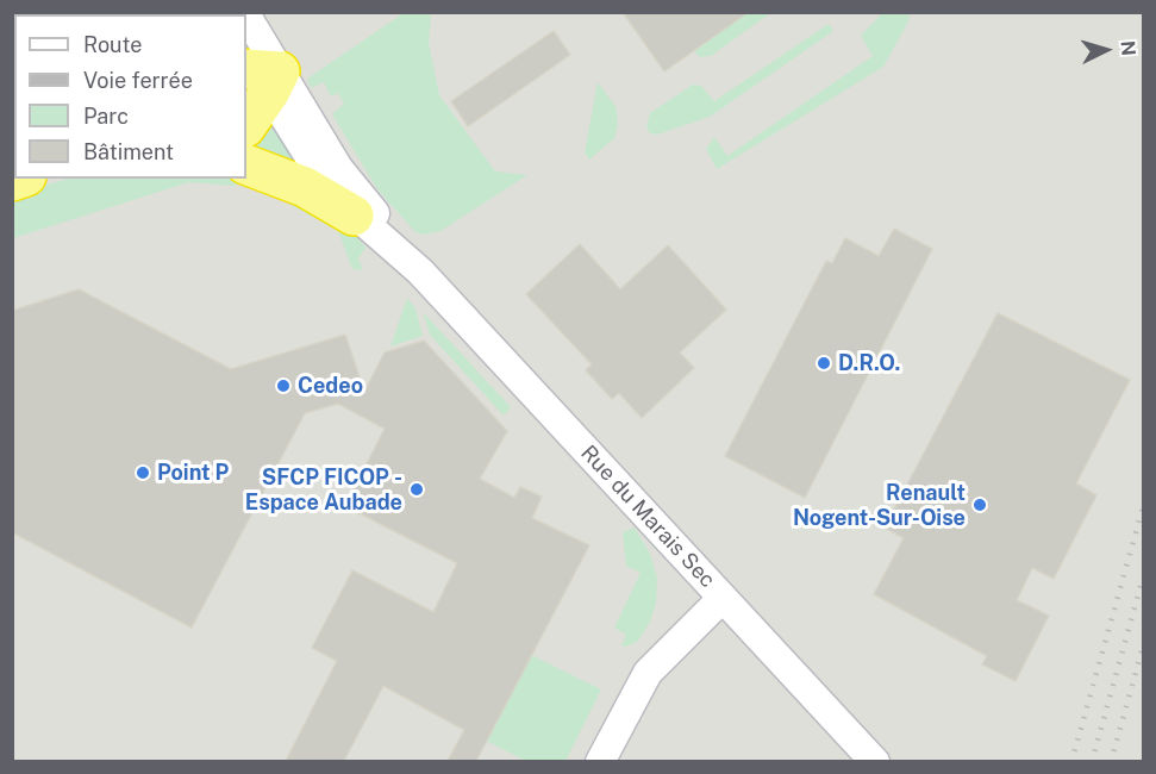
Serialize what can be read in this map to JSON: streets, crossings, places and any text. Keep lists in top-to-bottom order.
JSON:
{
  "streets": {
    "street": ["Rue du Marais Sec"]
  },
  "places": [
    "D.R.O.",
    "Cedeo",
    "Point P",
    "SFCP FICOP - Espace Aubade",
    "Renault Nogent-Sur-Oise"
  ],
  "legend": [
    "Route",
    "Voie ferrée",
    "Parc",
    "Bâtiment"
  ],
  "north": "right"
}
